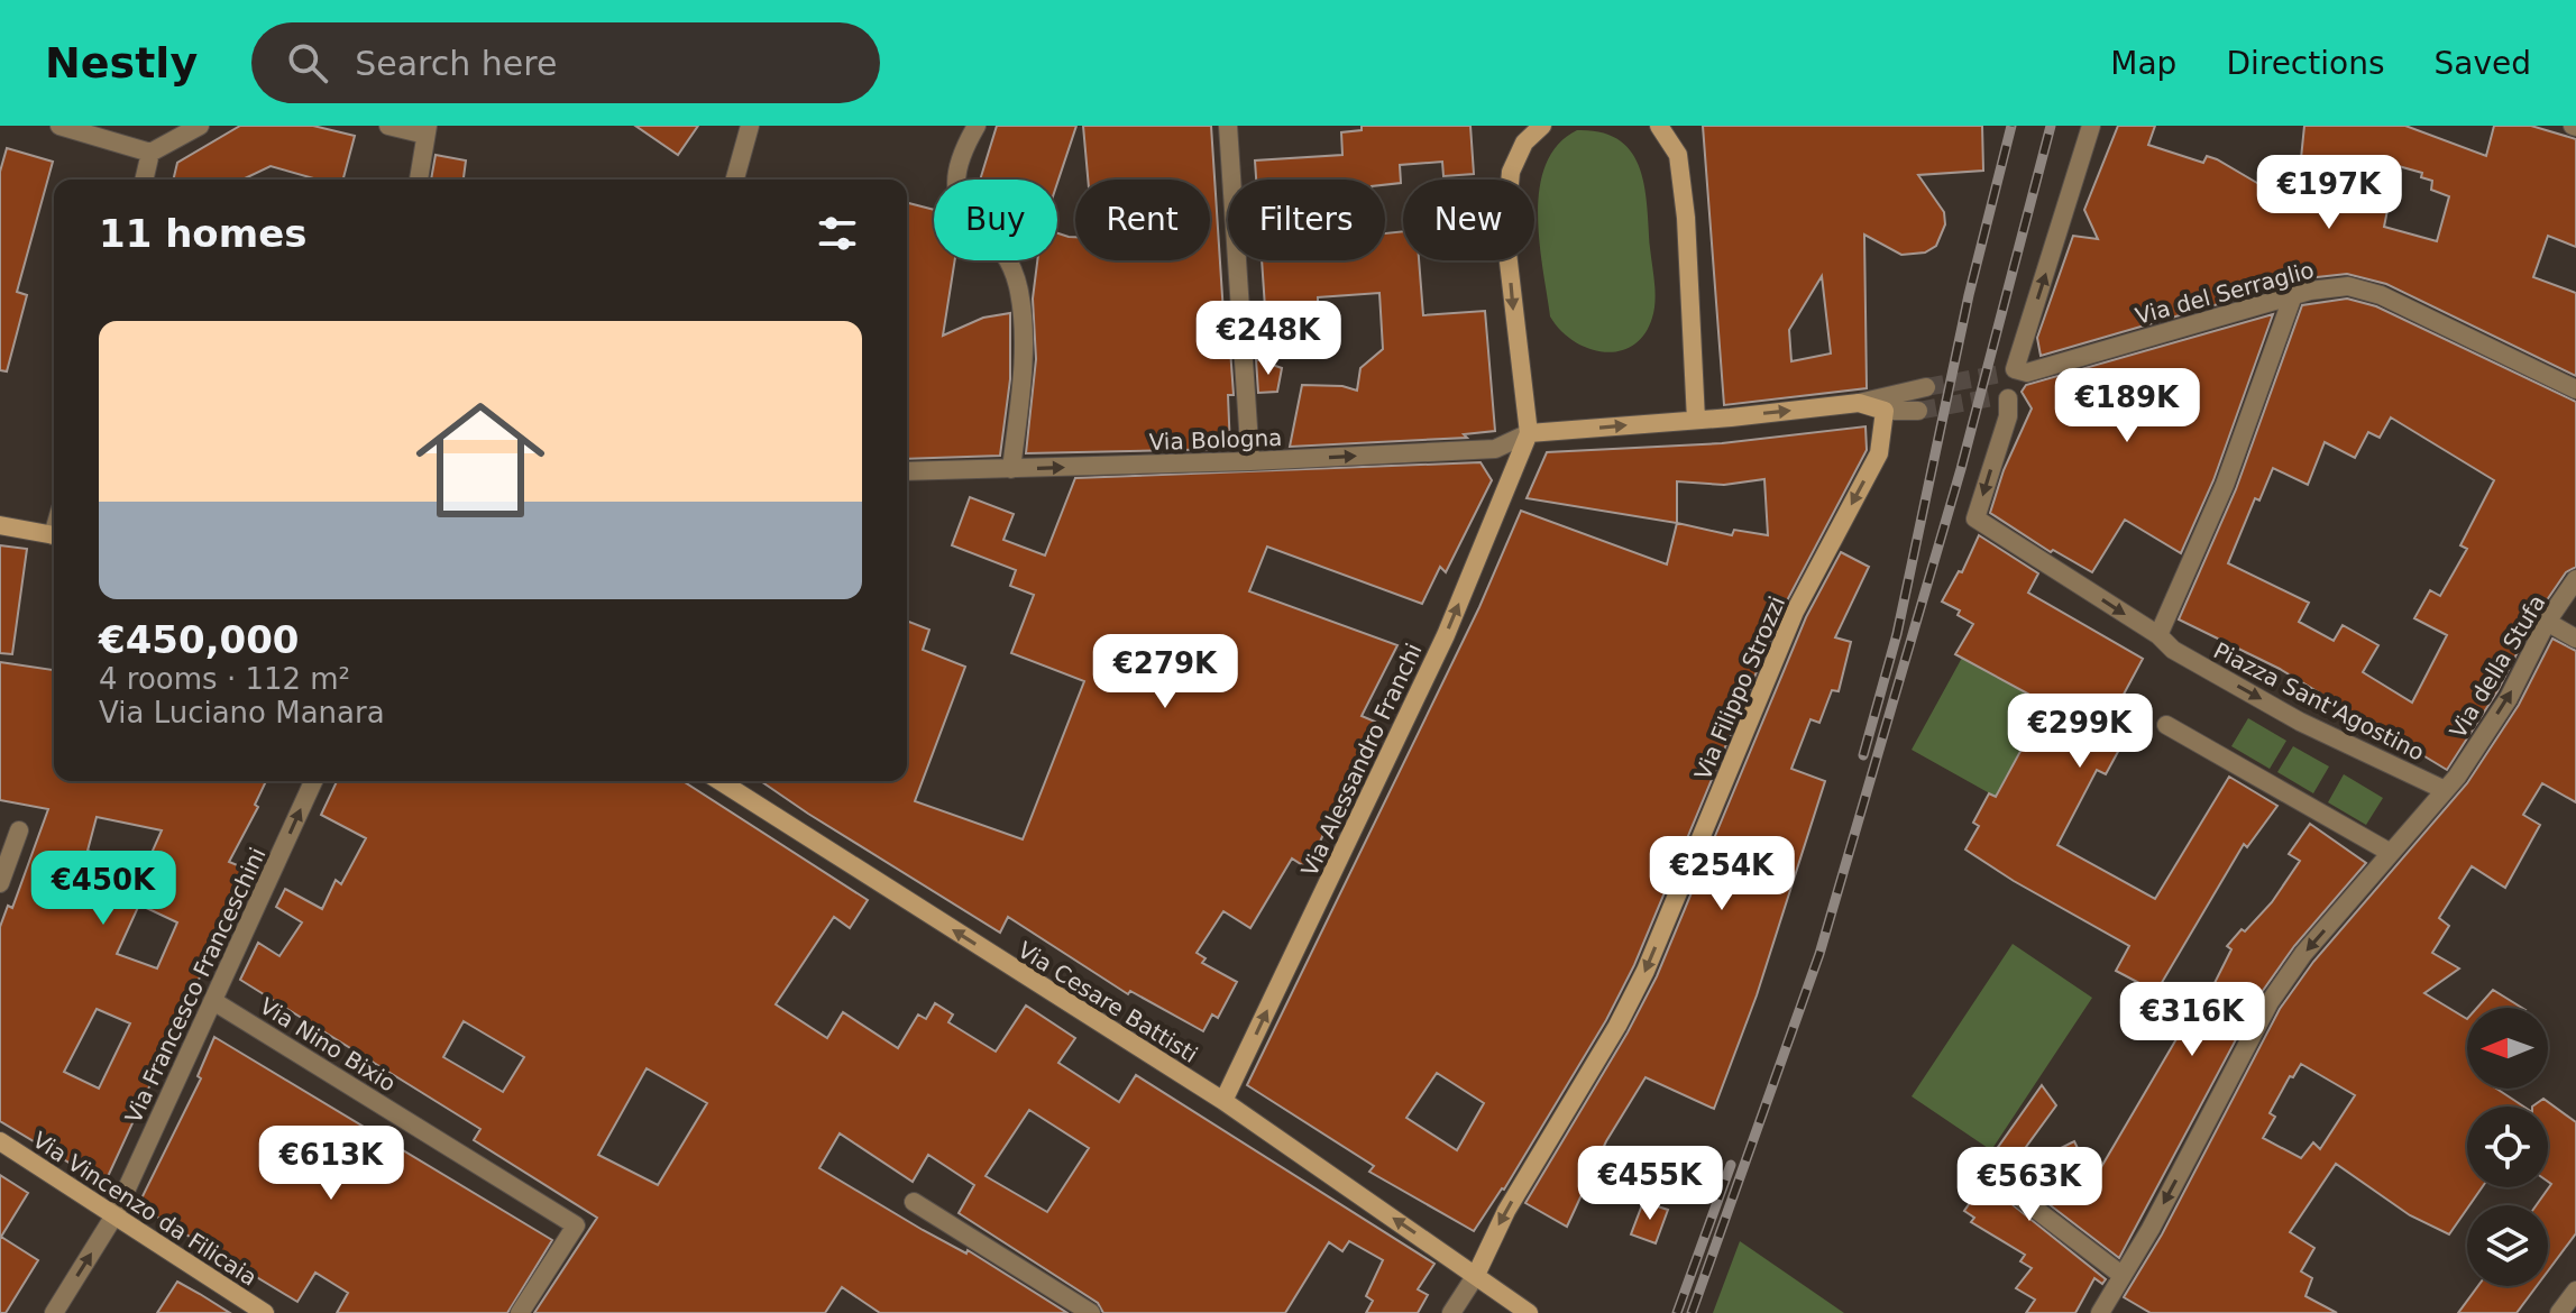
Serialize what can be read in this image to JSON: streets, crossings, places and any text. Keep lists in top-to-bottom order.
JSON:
{
  "streets": {
    "street": [
      "Via del Serraglio",
      "Via Bologna",
      "Via della Stufa",
      "Via Filippo Strozzi",
      "Piazza Sant'Agostino",
      "Via Alessandro Franchi",
      "Via Francesco Franceschini",
      "Via Cesare Battisti",
      "Via Nino Bixio",
      "Via Vincenzo da Filicaia"
    ]
  },
  "crossings": [
    ["Via del Serraglio", "Piazza Sant'Agostino"],
    ["Via Bologna", "Via Alessandro Franchi"],
    ["Via della Stufa", "Piazza Sant'Agostino"],
    ["Via Filippo Strozzi", "Via Cesare Battisti"],
    ["Via Alessandro Franchi", "Via Cesare Battisti"],
    ["Via Francesco Franceschini", "Via Nino Bixio"],
    ["Via Francesco Franceschini", "Via Vincenzo da Filicaia"]
  ],
  "one_way": [
    "Via Bologna",
    "Via della Stufa",
    "Via Filippo Strozzi",
    "Via Alessandro Franchi",
    "Via Francesco Franceschini",
    "Via Cesare Battisti"
  ],
  "north": "left",
  "page": {
    "header": "Nestly",
    "search": "Search here",
    "nav": ["Map", "Directions", "Saved"],
    "price": [
      "€197K",
      "€248K",
      "€189K",
      "€279K",
      "€299K",
      "€254K",
      "€450K",
      "€316K",
      "€613K",
      "€455K",
      "€563K"
    ],
    "chip": [
      "Buy",
      "Rent",
      "Filters",
      "New"
    ],
    "heading": "11 homes",
    "list": [
      {
        "name": "€450,000",
        "note": "4 rooms · 112 m² · Via Luciano Manara"
      }
    ]
  }
}
